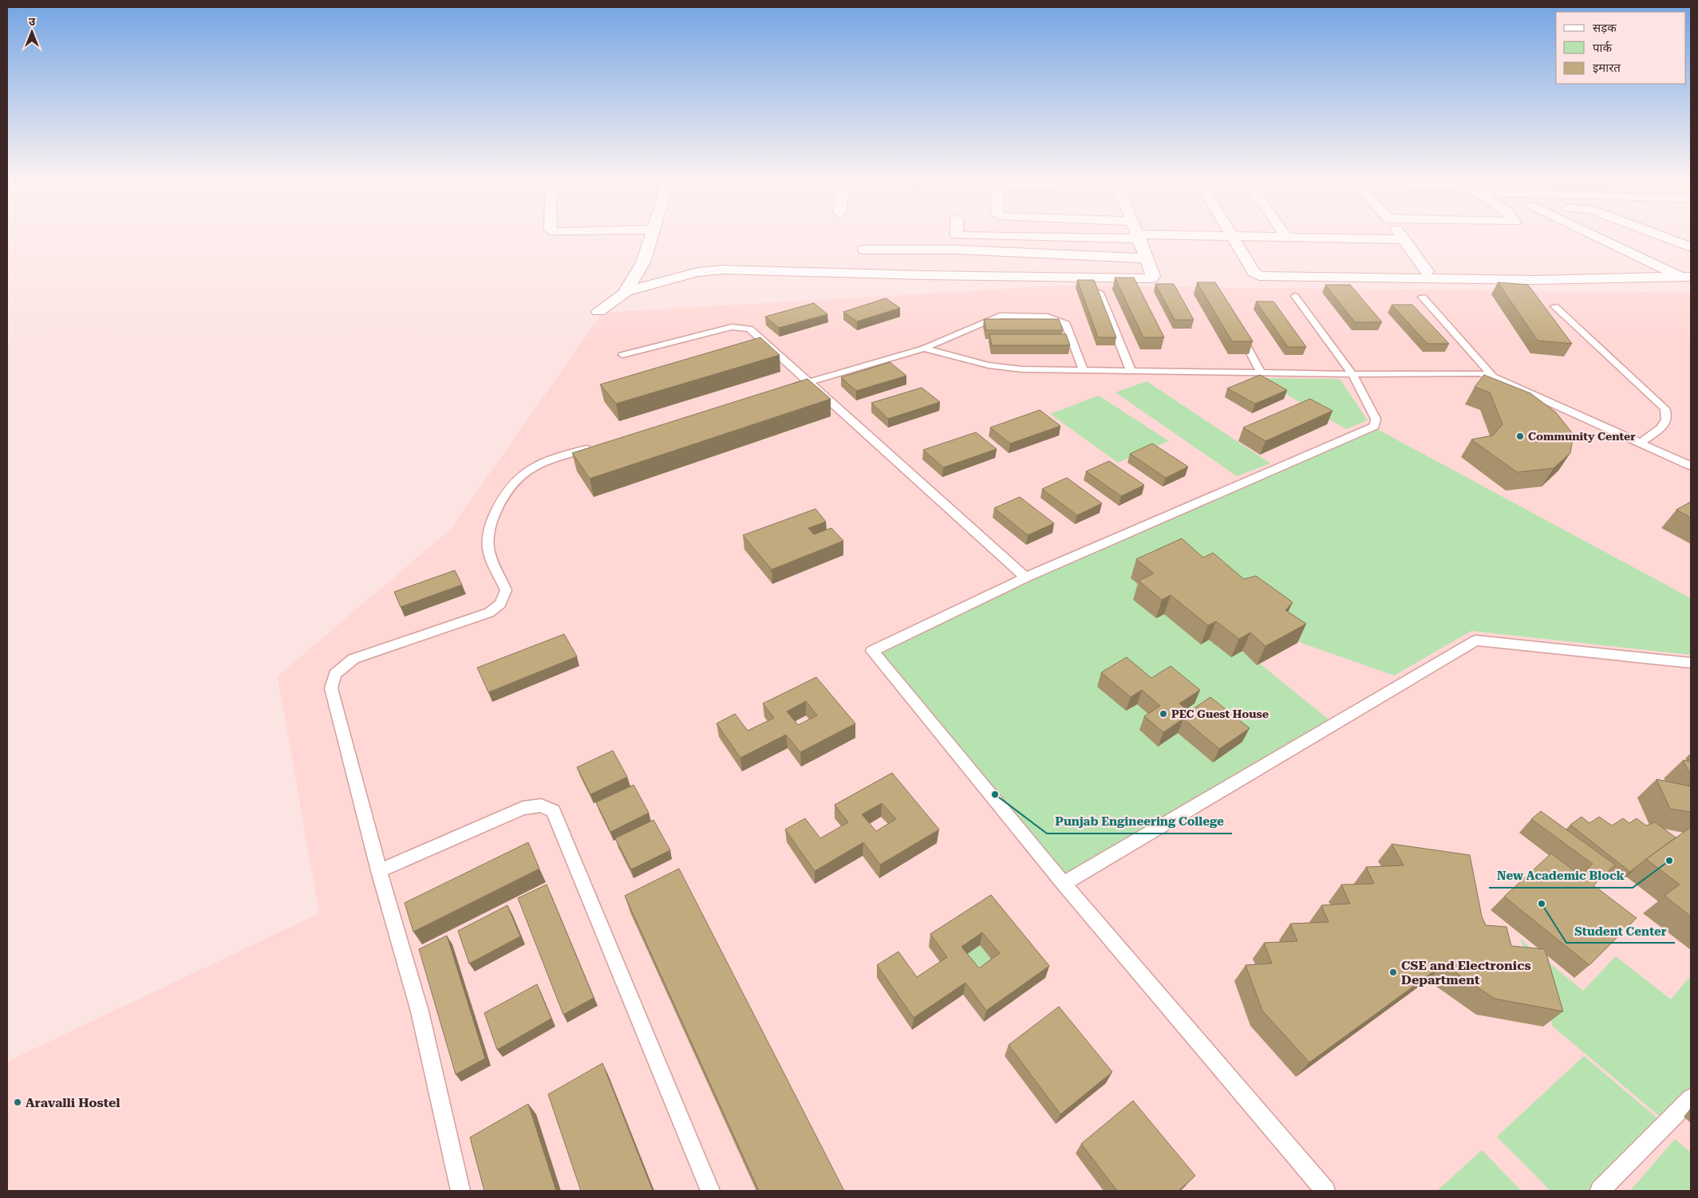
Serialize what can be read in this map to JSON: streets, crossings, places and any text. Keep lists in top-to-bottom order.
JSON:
{
  "places": [
    "Community Center",
    "PEC Guest House",
    "Punjab Engineering College",
    "New Academic Block",
    "Student Center",
    "CSE and Electronics Department",
    "Aravalli Hostel"
  ],
  "legend": ["सड़क", "पार्क", "इमारत"],
  "north": "top"
}
